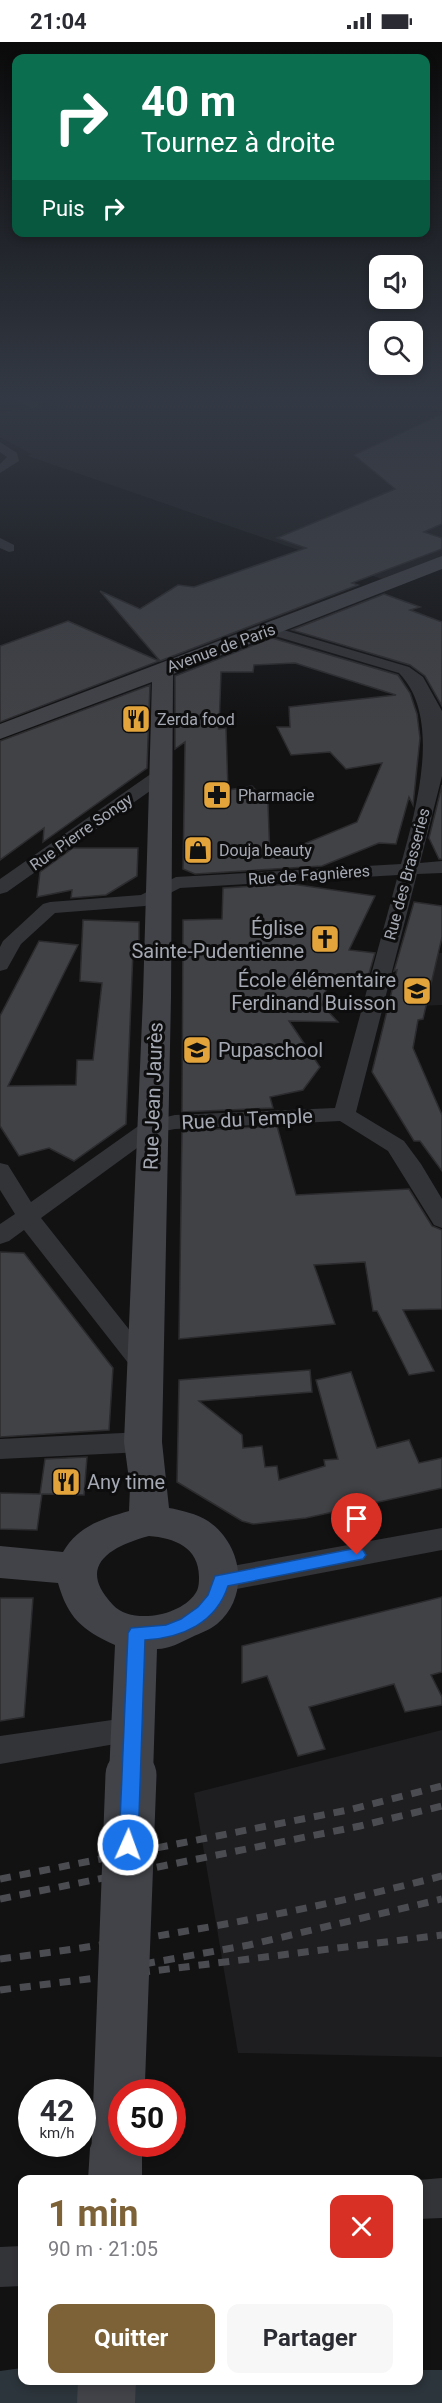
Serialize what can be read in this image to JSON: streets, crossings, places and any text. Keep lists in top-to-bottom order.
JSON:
{
  "streets": {
    "main road": ["Avenue de Paris", "Rue Jean Jaurès"],
    "street": [
      "Rue Pierre Songy",
      "Rue des Brasseries",
      "Rue de Fagnières",
      "Rue du Temple"
    ]
  },
  "crossings": [
    ["Avenue de Paris", "Rue des Brasseries"],
    ["Avenue de Paris", "Rue Jean Jaurès"],
    ["Rue Pierre Songy", "Rue Jean Jaurès"],
    ["Rue des Brasseries", "Rue de Fagnières"],
    ["Rue des Brasseries", "Rue du Temple"],
    ["Rue de Fagnières", "Rue Jean Jaurès"],
    ["Rue Jean Jaurès", "Rue du Temple"]
  ],
  "places": {
    "restaurant": ["Zerda food", "Any time"],
    "pharmacy": ["Pharmacie"],
    "shop": ["Douja beauty"],
    "church": ["Église Sainte-Pudentienne"],
    "school or university": ["École élémentaire Ferdinand Buisson", "Pupaschool"]
  },
  "page": {
    "status": "21:04",
    "turn": ["40 m", "Tournez à droite"],
    "then": "Puis",
    "speed": "42 km/h",
    "limit": "50",
    "heading": ["1 min", "90 m · 21:05"],
    "buttons": ["Quitter", "Partager"]
  }
}
